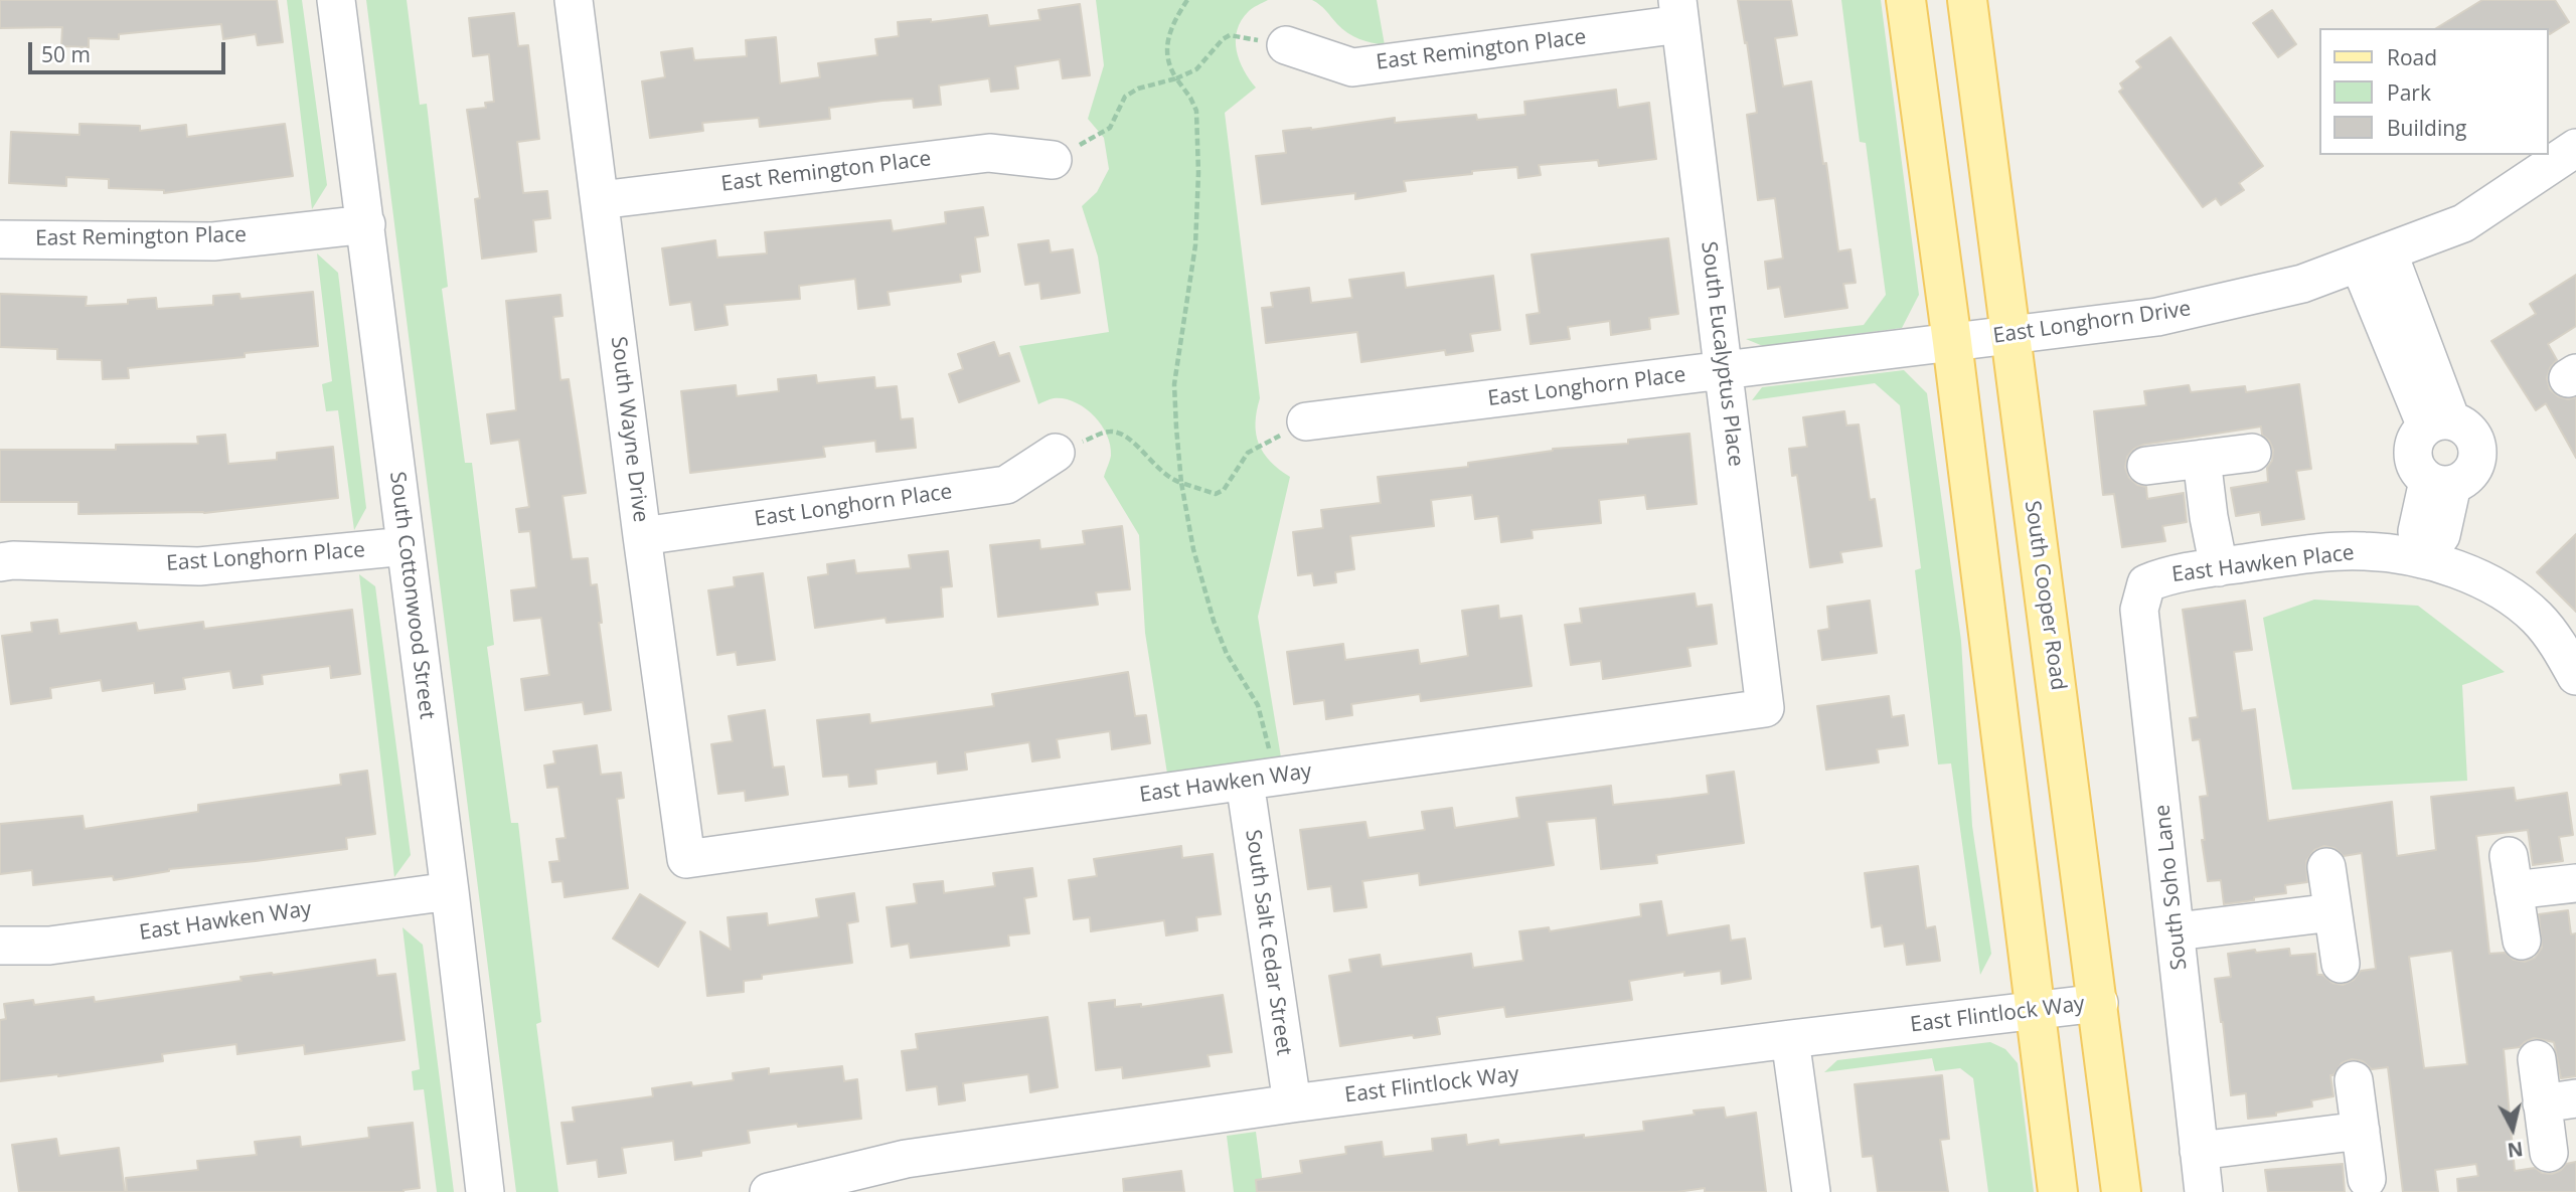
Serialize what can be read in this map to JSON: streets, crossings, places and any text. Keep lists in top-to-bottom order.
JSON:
{
  "streets": {
    "main road": ["South Cooper Road"],
    "street": [
      "East Remington Place",
      "East Longhorn Drive",
      "South Eucalyptus Place",
      "East Longhorn Place",
      "South Wayne Drive",
      "East Hawken Place",
      "South Cottonwood Street",
      "East Hawken Way",
      "South Soho Lane",
      "South Salt Cedar Street",
      "East Flintlock Way"
    ]
  },
  "crossings": [
    ["East Remington Place", "South Eucalyptus Place"],
    ["East Remington Place", "South Wayne Drive"],
    ["East Remington Place", "South Cottonwood Street"],
    ["East Longhorn Drive", "East Longhorn Place"],
    ["East Longhorn Drive", "South Cooper Road"],
    ["South Eucalyptus Place", "East Longhorn Place"],
    ["South Eucalyptus Place", "East Hawken Way"],
    ["East Longhorn Place", "South Wayne Drive"],
    ["East Longhorn Place", "South Cottonwood Street"],
    ["South Wayne Drive", "East Hawken Way"],
    ["East Hawken Place", "South Soho Lane"],
    ["South Cottonwood Street", "East Hawken Way"],
    ["South Cooper Road", "East Flintlock Way"],
    ["East Hawken Way", "South Salt Cedar Street"],
    ["South Salt Cedar Street", "East Flintlock Way"]
  ],
  "legend": ["Road", "Park", "Building"],
  "scale_bar": "50 m",
  "north": "bottom"
}
